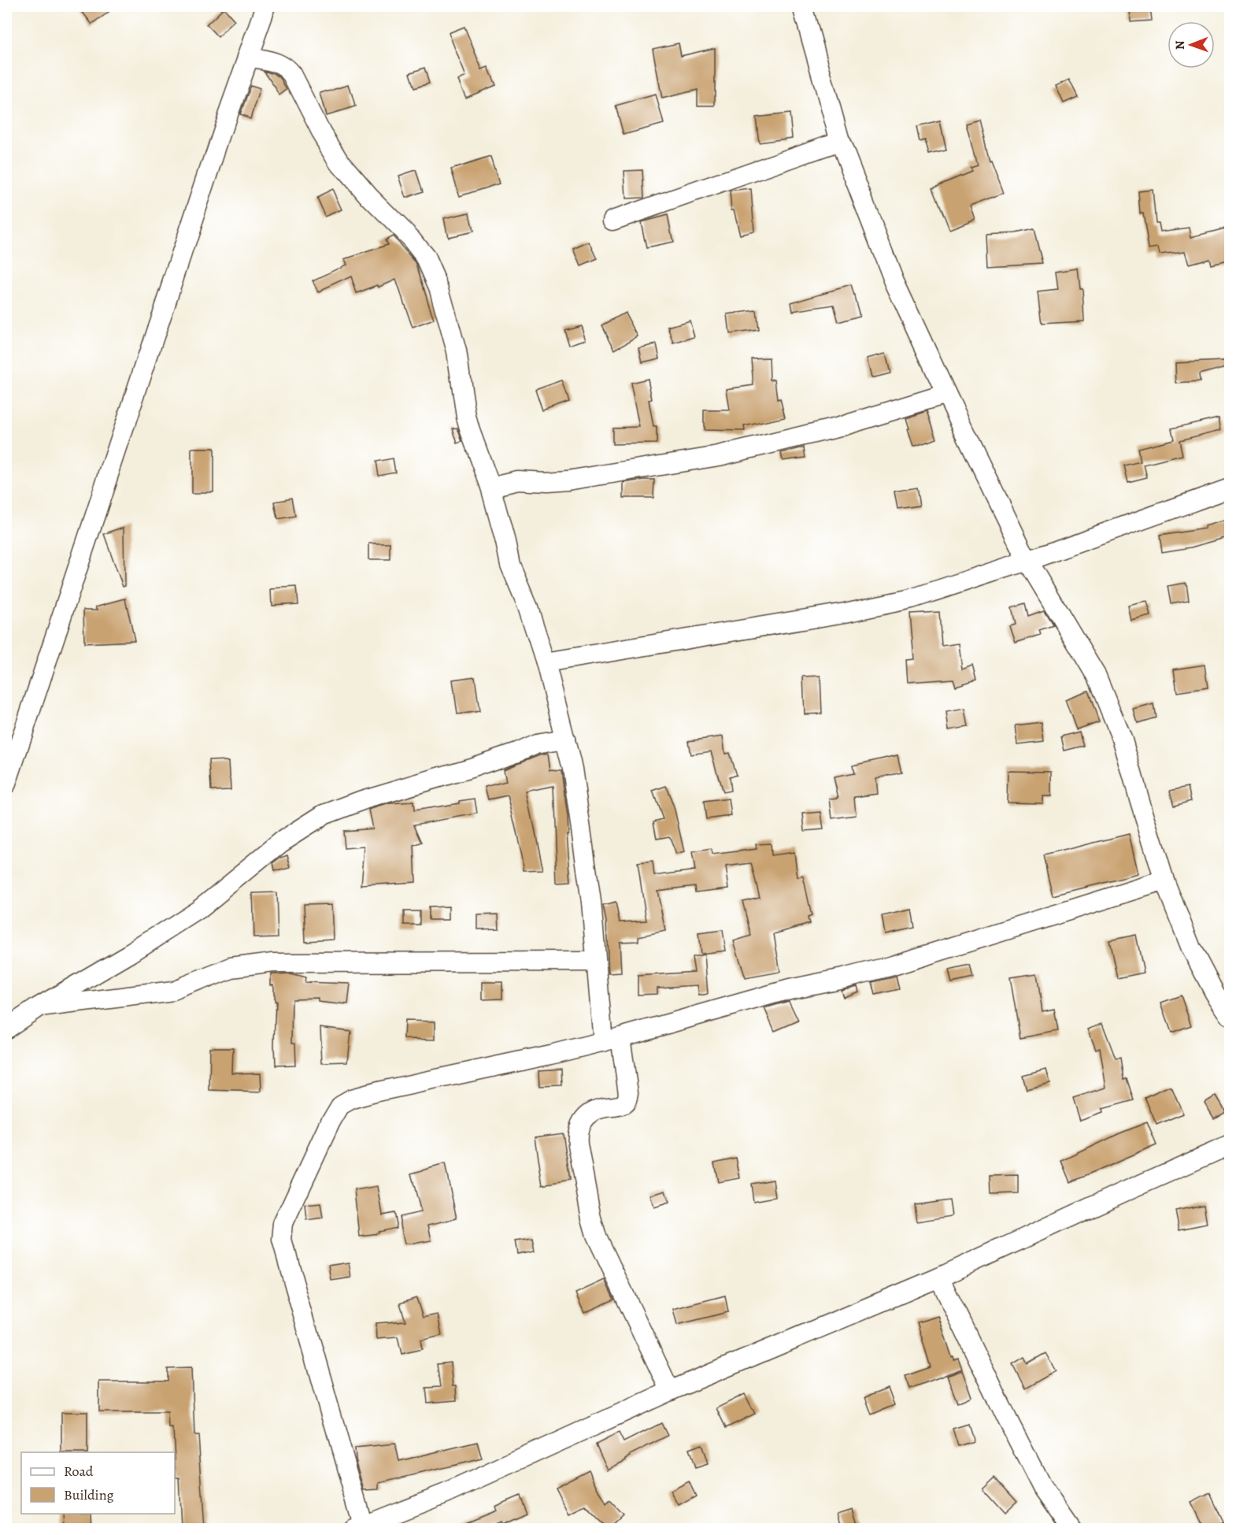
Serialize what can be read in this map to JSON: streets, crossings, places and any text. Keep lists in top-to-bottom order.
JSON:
{
  "legend": ["Road", "Building"],
  "north": "left"
}
